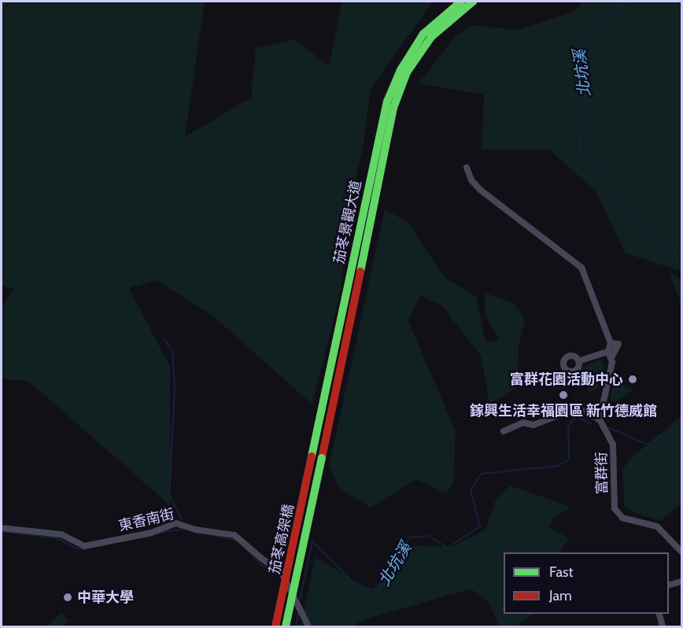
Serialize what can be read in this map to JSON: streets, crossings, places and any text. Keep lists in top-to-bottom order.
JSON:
{
  "streets": {
    "street": [
      "茄苳景觀大道",
      "富群街",
      "東香南街",
      "茄苳高架橋"
    ]
  },
  "crossings": [
    ["茄苳景觀大道", "茄苳高架橋"]
  ],
  "water": ["北坑溪"],
  "places": ["富群花園活動中心", "鎵興生活幸福園區 新竹德威館", "中華大學"],
  "legend": ["Fast", "Jam"]
}
